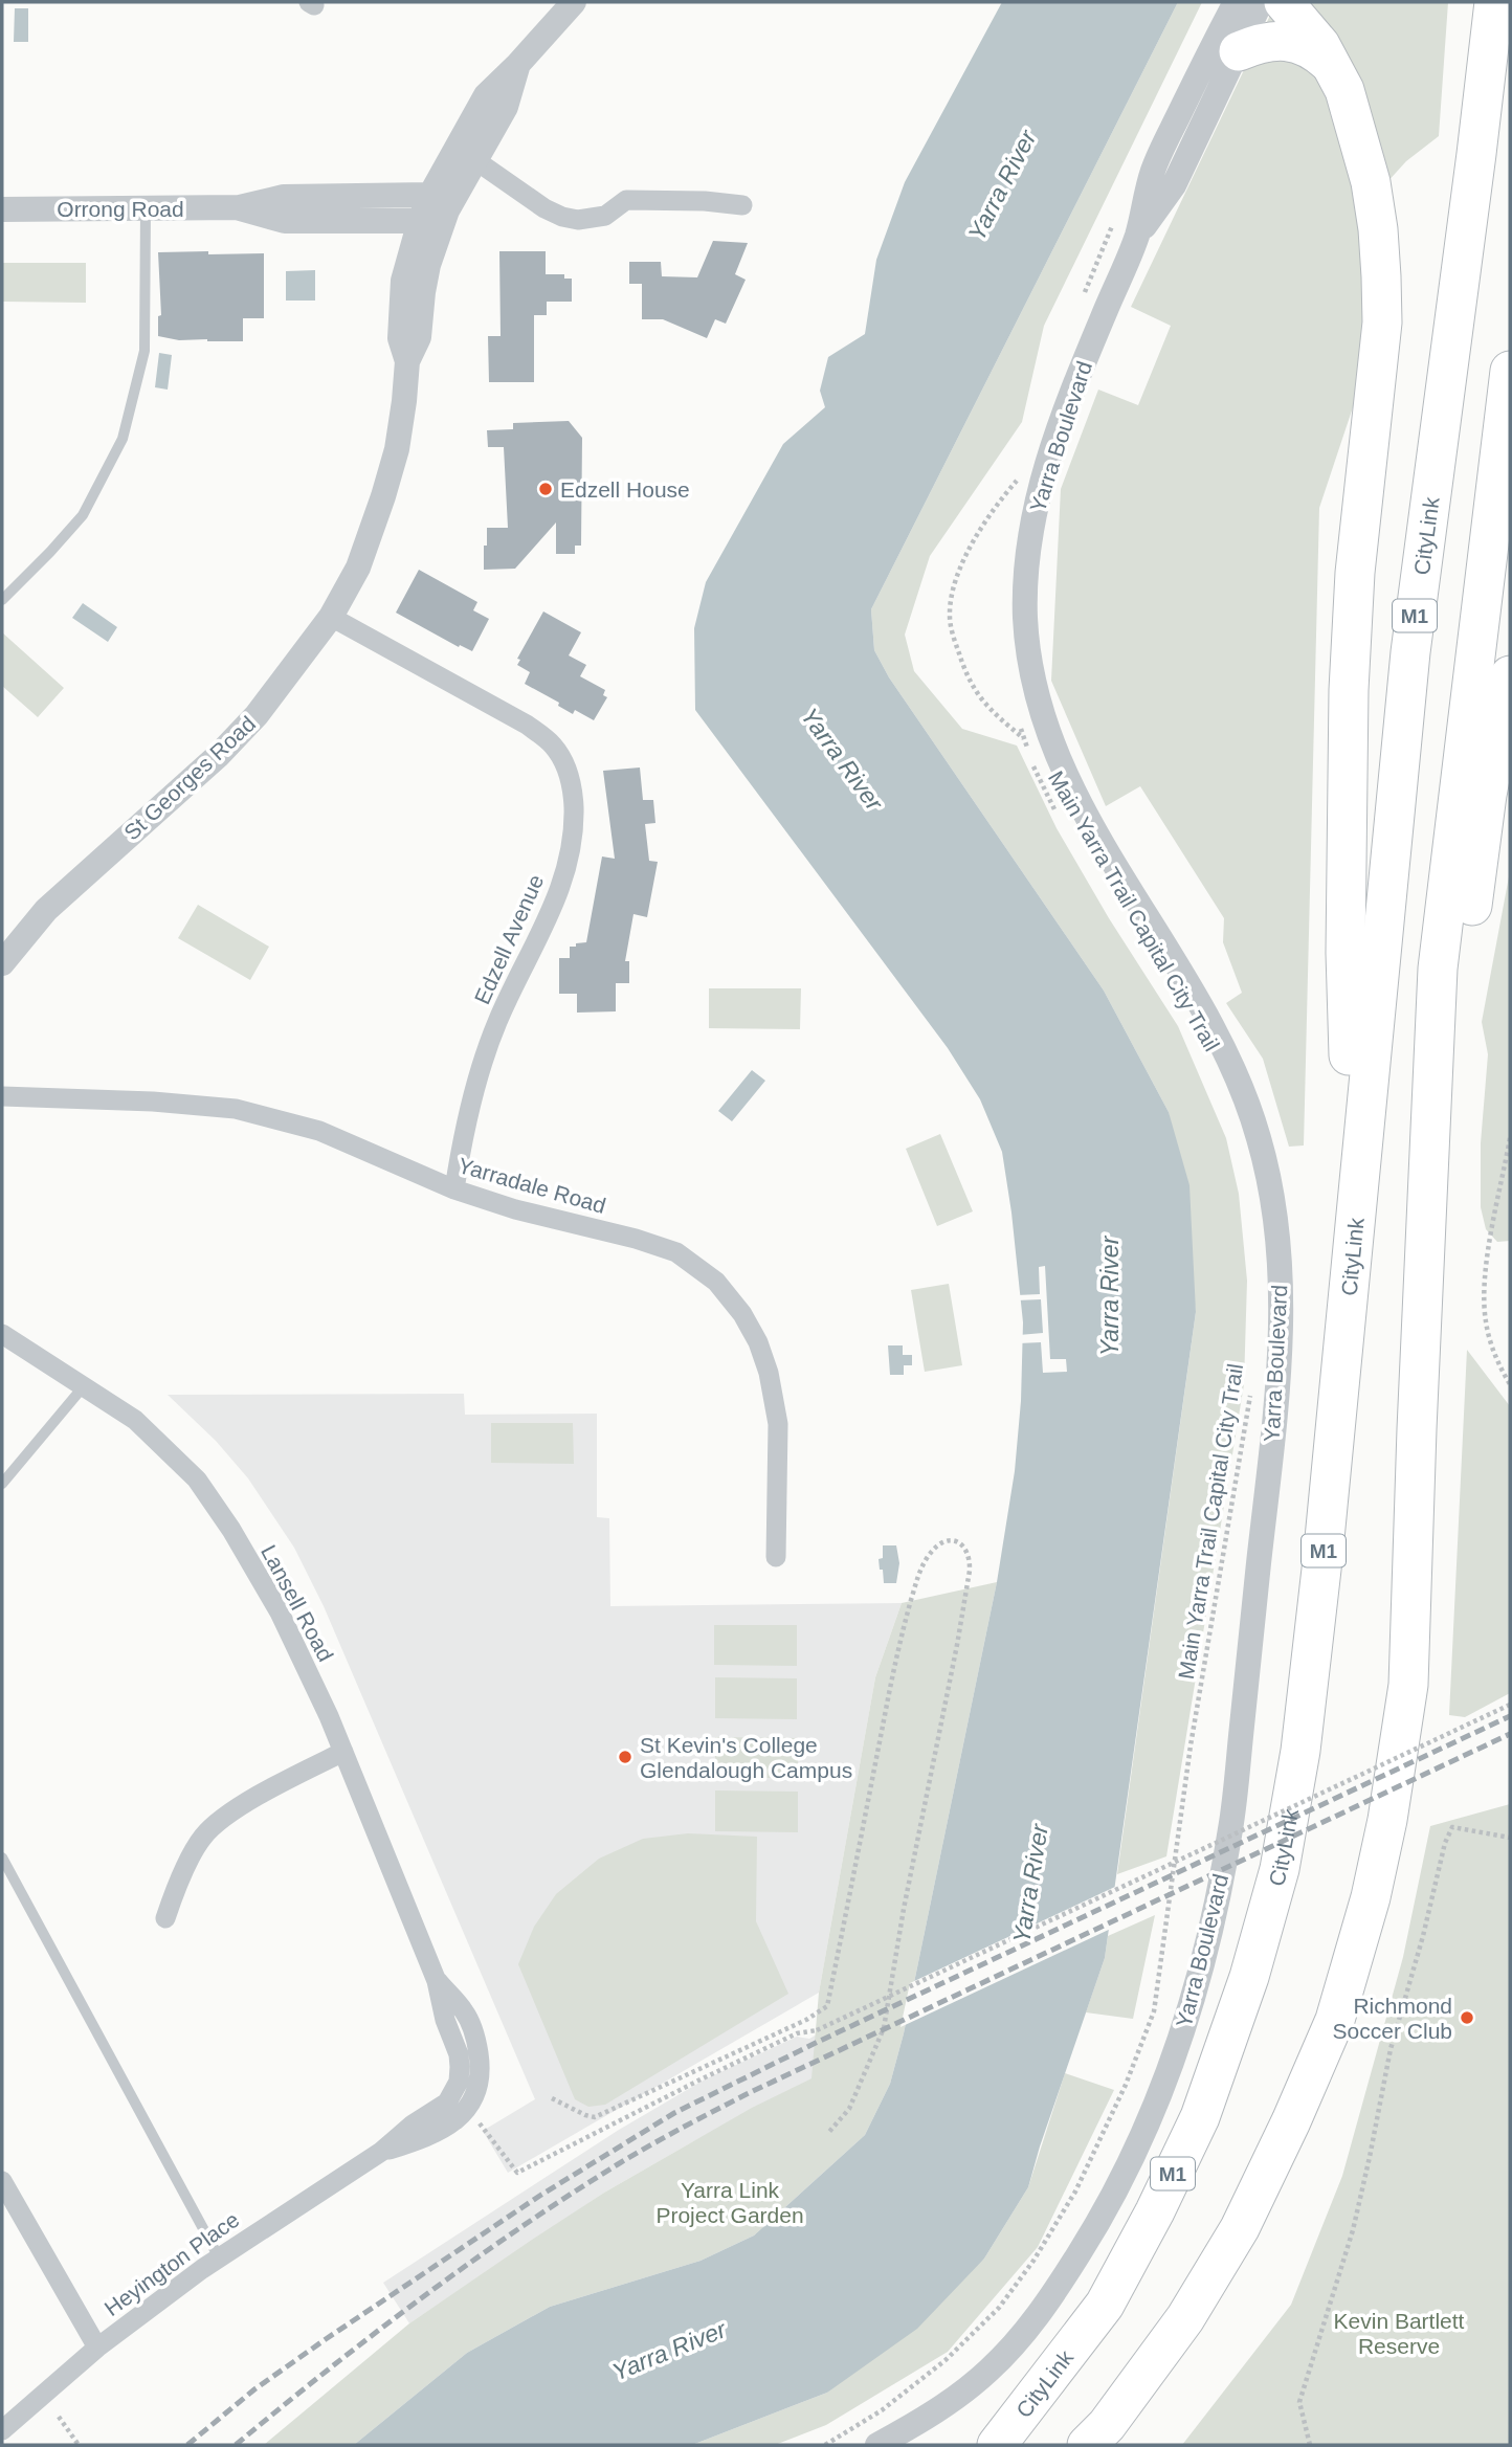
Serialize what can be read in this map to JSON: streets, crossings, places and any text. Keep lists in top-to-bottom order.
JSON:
{
  "streets": {
    "highway": ["CityLink", "M1"],
    "street": [
      "Orrong Road",
      "Yarra Boulevard",
      "St Georges Road",
      "Edzell Avenue",
      "Yarradale Road",
      "Lansell Road",
      "Heyington Place"
    ],
    "path": ["Main Yarra Trail Capital City Trail"]
  },
  "crossings": [
    ["Orrong Road", "St Georges Road"],
    ["St Georges Road", "Edzell Avenue"],
    ["Edzell Avenue", "Yarradale Road"],
    ["Lansell Road", "Heyington Place"]
  ],
  "water": ["Yarra River"],
  "parks": ["Yarra Link Project Garden", "Kevin Bartlett Reserve"],
  "places": ["Edzell House", "St Kevin's College Glendalough Campus", "Richmond Soccer Club"]
}
